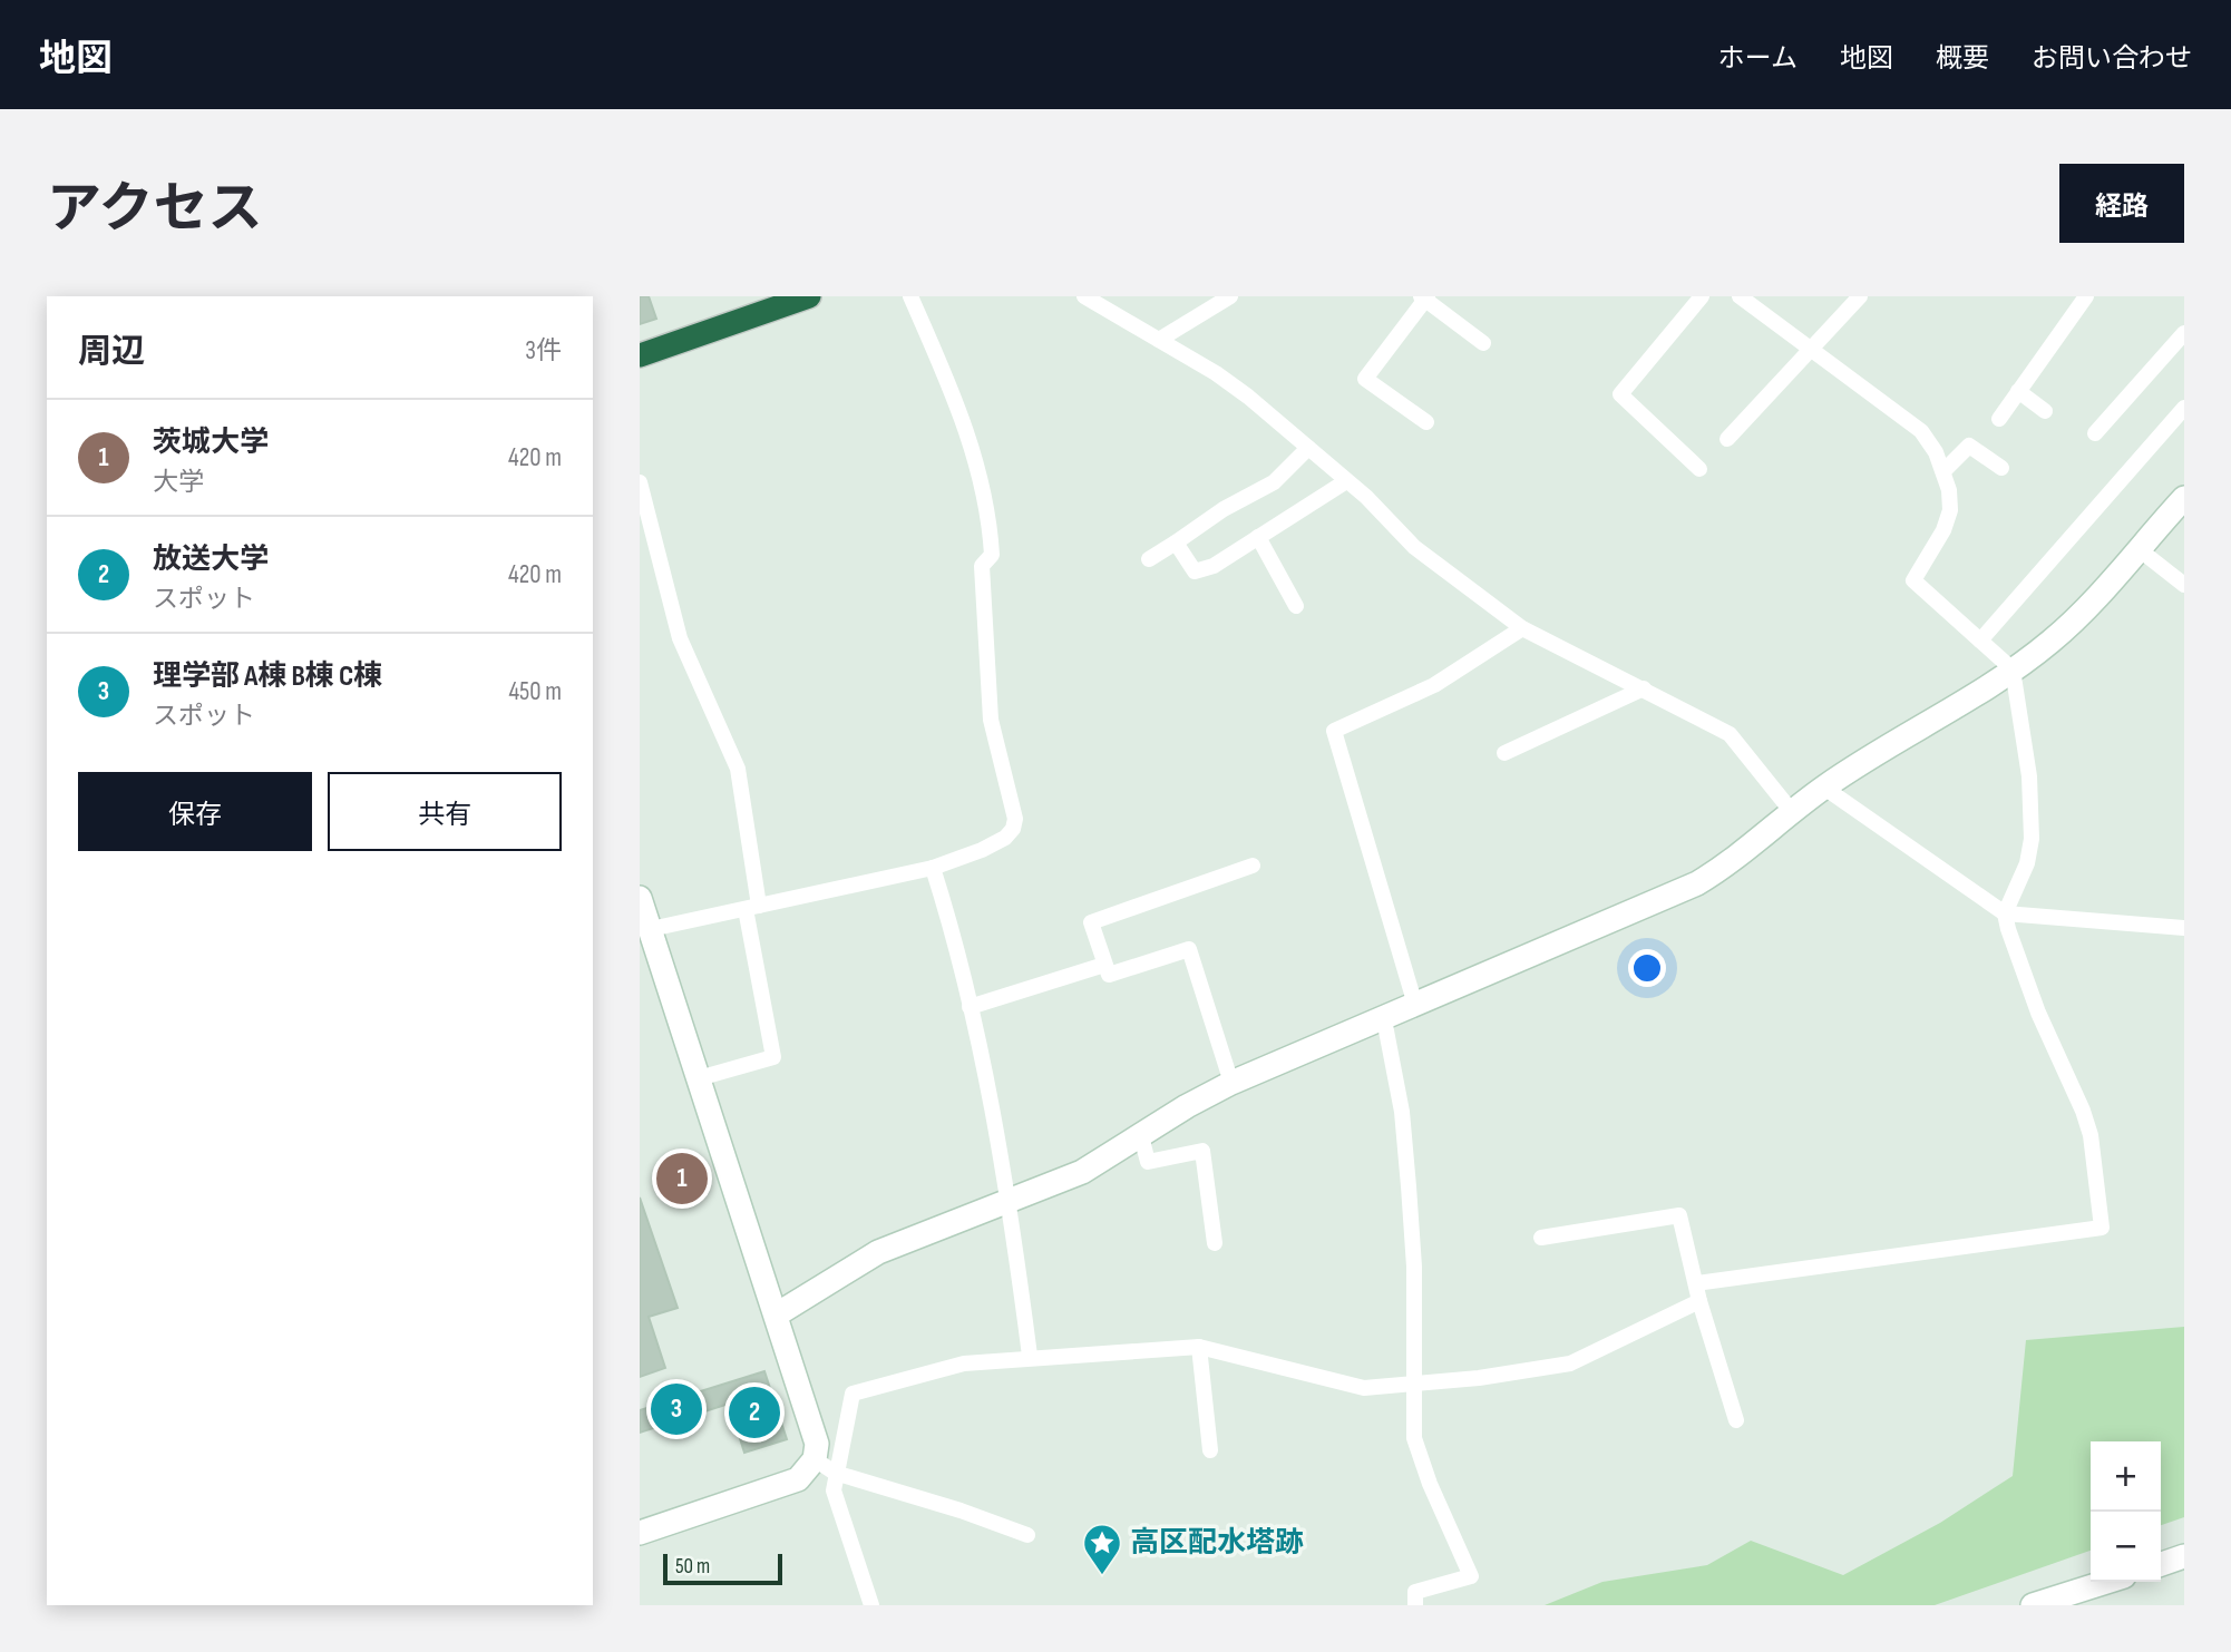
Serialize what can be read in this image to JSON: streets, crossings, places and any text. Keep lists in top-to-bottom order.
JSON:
{
  "places": {
    "place": ["高区配水塔跡"]
  },
  "scale_bar": "50 m",
  "page": {
    "header": "地図",
    "nav": [
      "ホーム",
      "地図",
      "概要",
      "お問い合わせ"
    ],
    "title": "アクセス",
    "buttons": [
      "経路",
      ["保存", "共有"]
    ],
    "heading": ["周辺", "3件"],
    "list": [
      {
        "mark": "1",
        "name": "茨城大学",
        "note": "大学",
        "value": "420 m"
      },
      {
        "mark": "2",
        "name": "放送大学",
        "note": "スポット",
        "value": "420 m"
      },
      {
        "mark": "3",
        "name": "理学部 A棟 B棟 C棟",
        "note": "スポット",
        "value": "450 m"
      }
    ],
    "pins": ["1", "3", "2"],
    "map_buttons": ["+", "−"],
    "scale": "50 m"
  }
}
